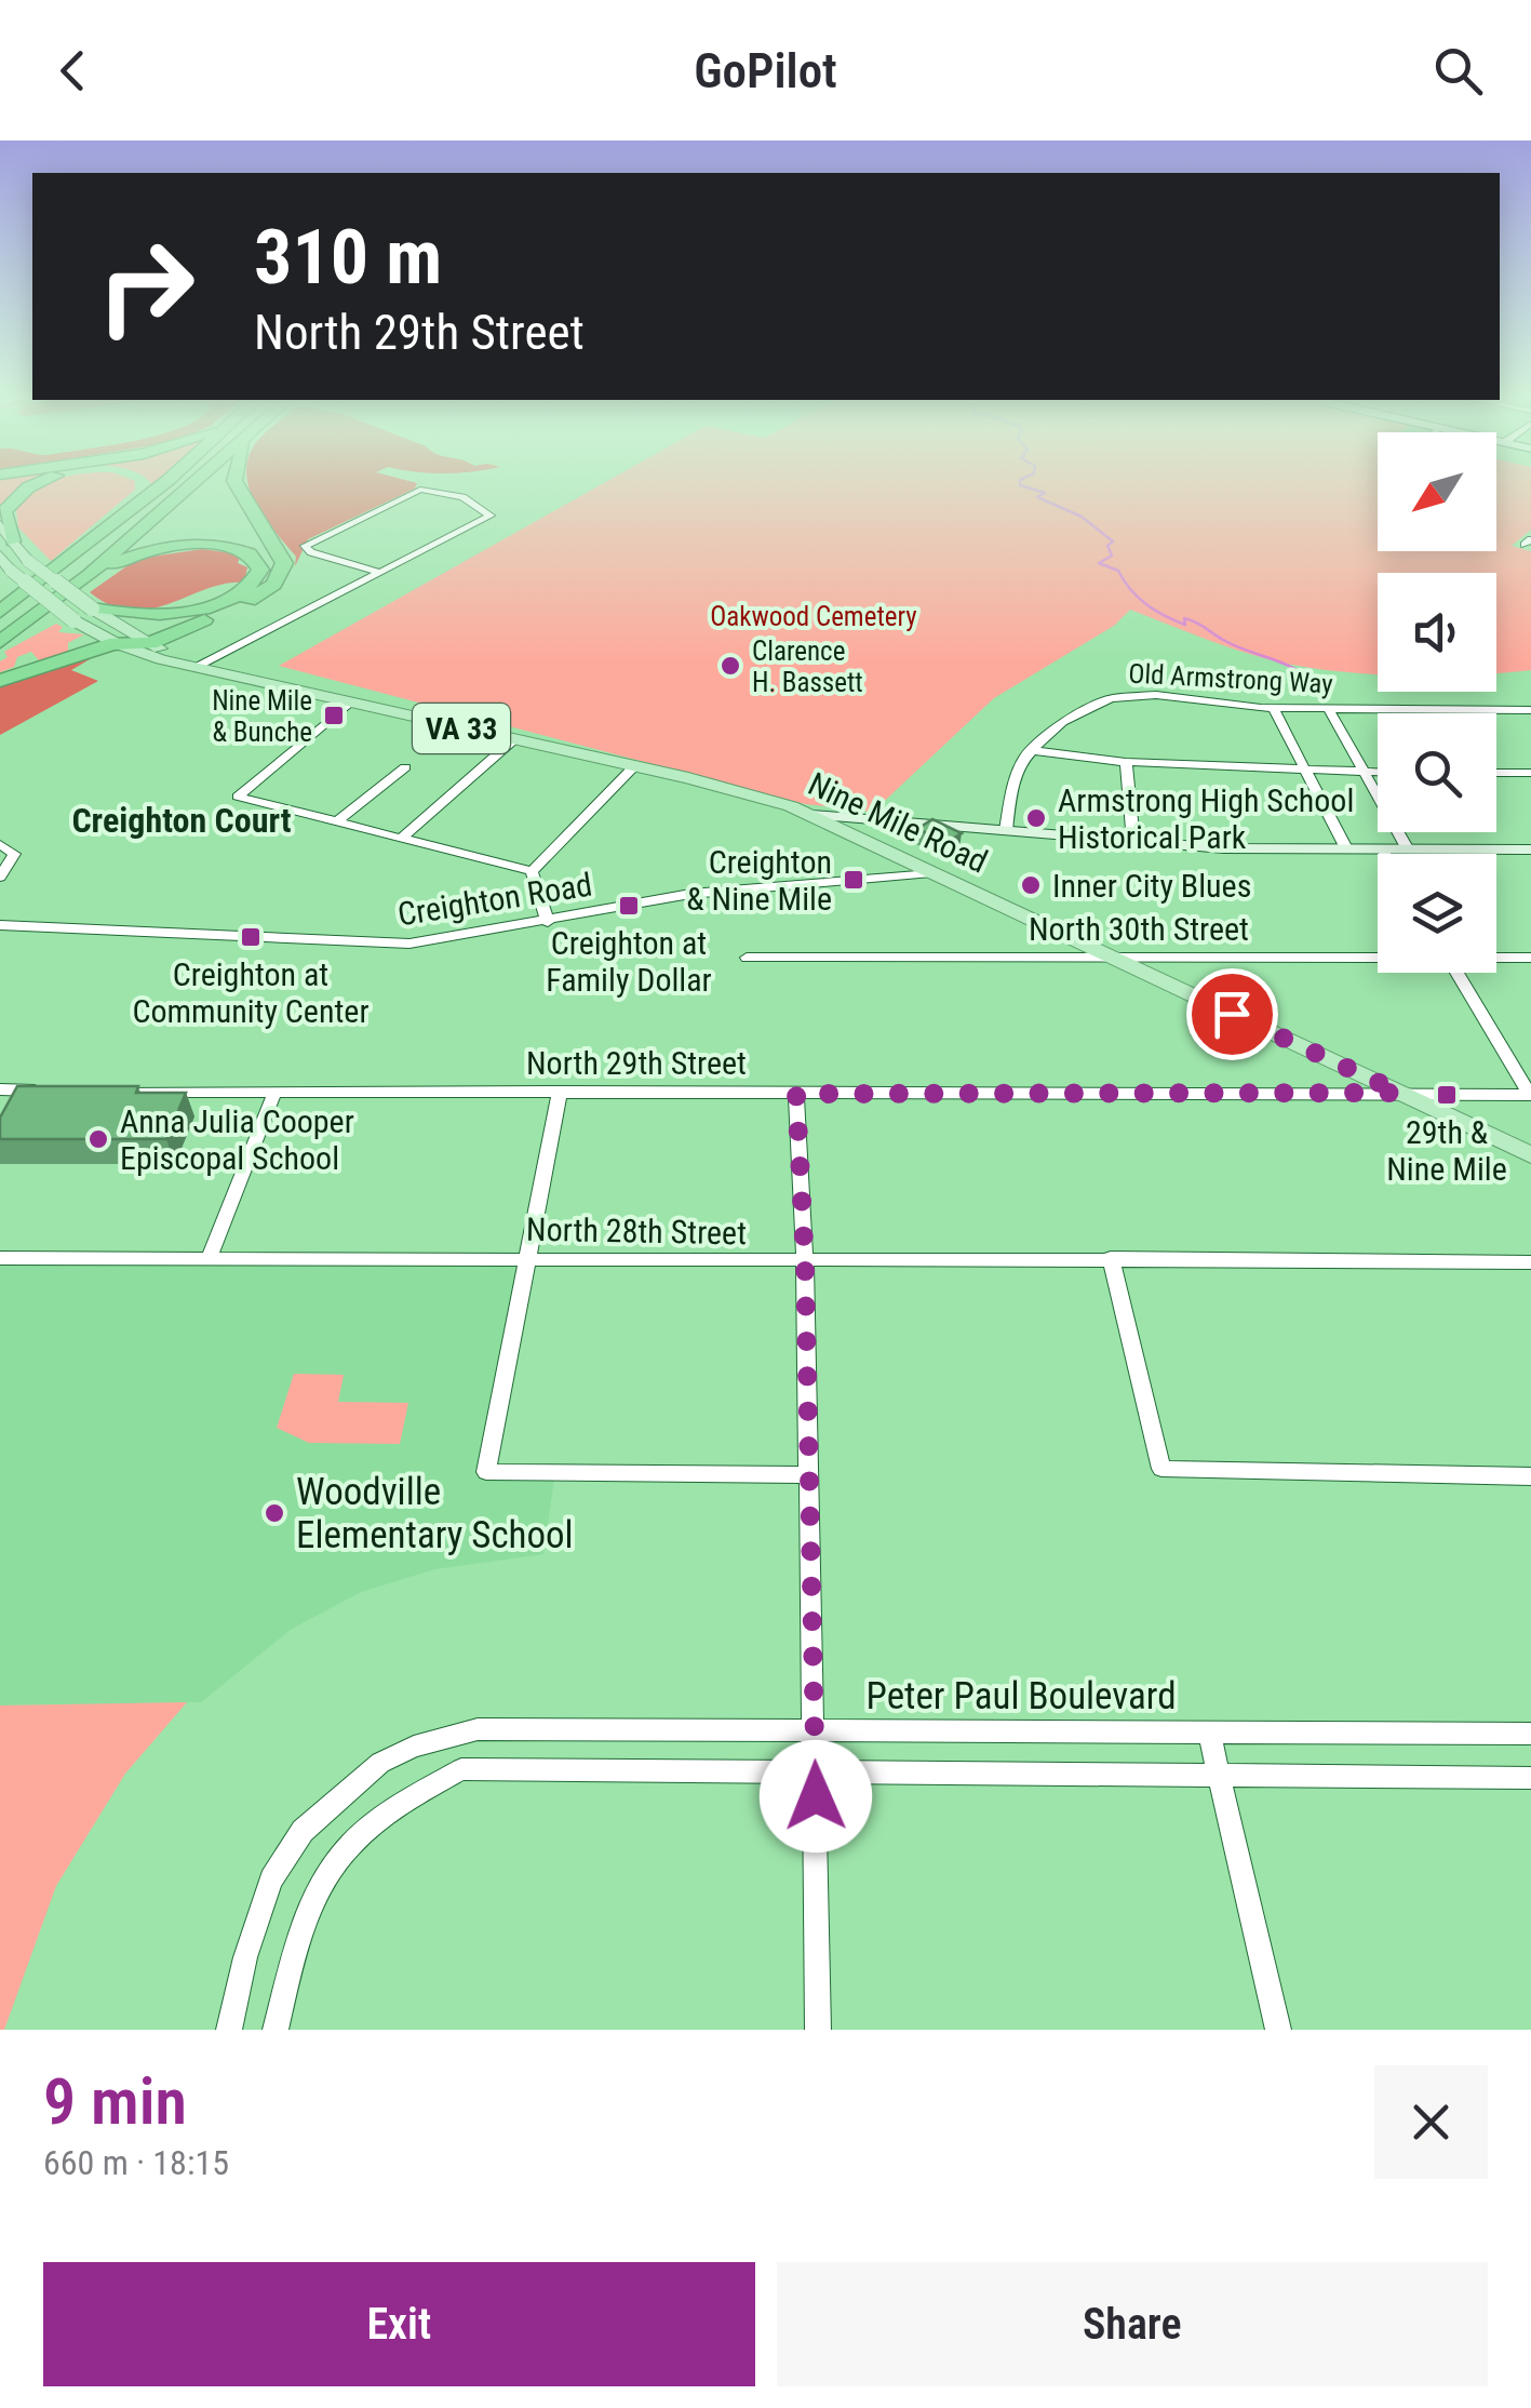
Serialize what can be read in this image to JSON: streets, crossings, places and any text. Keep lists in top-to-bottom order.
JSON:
{
  "streets": {
    "main road": ["VA 33", "Nine Mile Road"],
    "street": [
      "Old Armstrong Way",
      "Creighton Road",
      "North 30th Street",
      "North 29th Street",
      "North 28th Street",
      "Peter Paul Boulevard"
    ]
  },
  "crossings": [
    ["Nine Mile Road", "Creighton Road"],
    ["Nine Mile Road", "North 30th Street"],
    ["Nine Mile Road", "North 29th Street"]
  ],
  "districts": ["Creighton Court"],
  "parks": ["Oakwood Cemetery"],
  "places": {
    "other": [
      "Clarence H. Bassett",
      "Armstrong High School Historical Park",
      "Inner City Blues",
      "Anna Julia Cooper Episcopal School",
      "Woodville Elementary School"
    ],
    "transit": [
      "Nine Mile & Bunche",
      "Creighton & Nine Mile",
      "Creighton at Family Dollar",
      "Creighton at Community Center",
      "29th & Nine Mile"
    ]
  },
  "north": "bottom left",
  "page": {
    "header": "GoPilot",
    "turn": ["310 m", "North 29th Street"],
    "heading": ["9 min", "660 m · 18:15"],
    "buttons": ["Exit", "Share"]
  }
}
